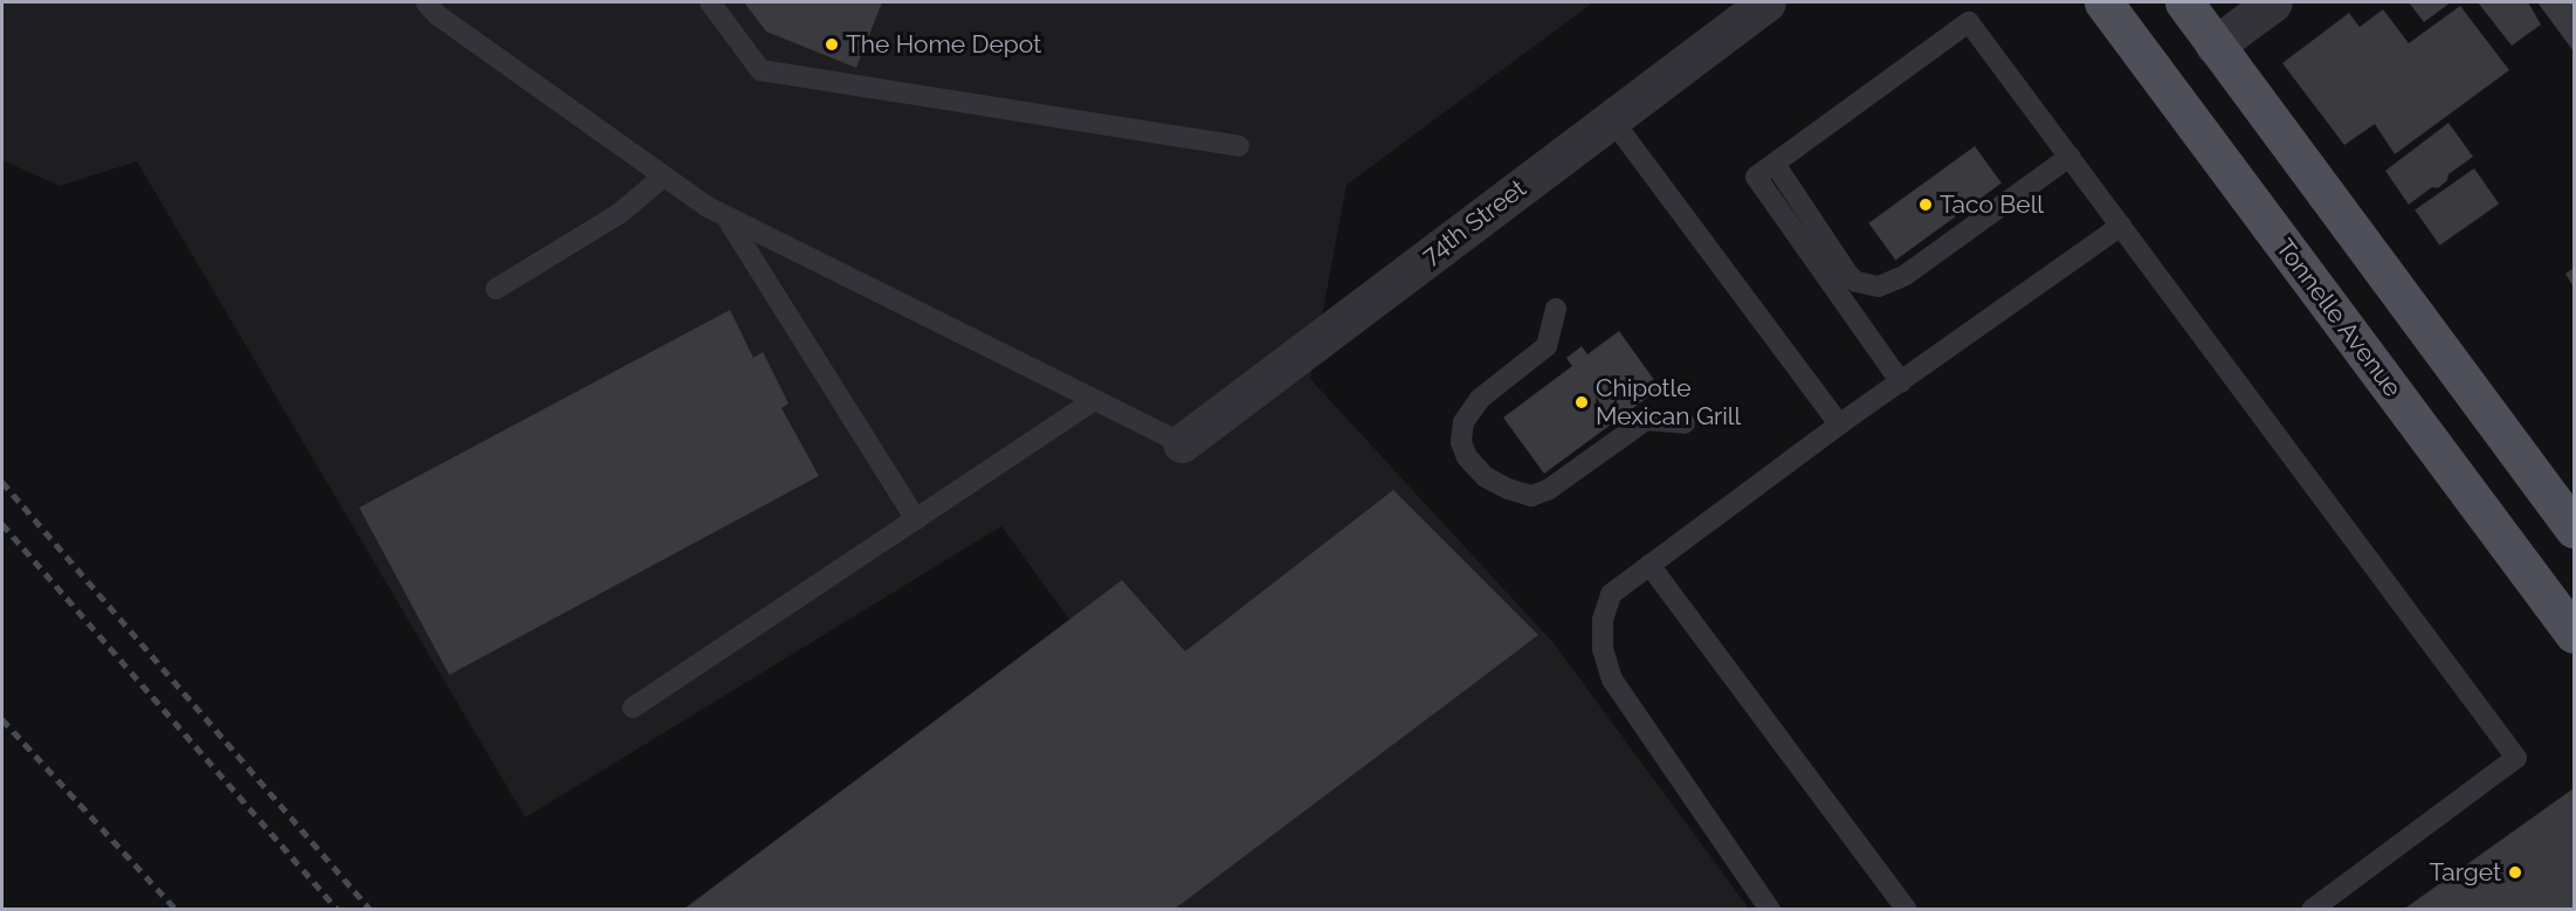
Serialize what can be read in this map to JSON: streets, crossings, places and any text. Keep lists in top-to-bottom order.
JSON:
{
  "streets": {
    "main road": ["Tonnelle Avenue"],
    "street": ["74th Street"]
  },
  "places": [
    "The Home Depot",
    "Taco Bell",
    "Chipotle Mexican Grill",
    "Target"
  ]
}
